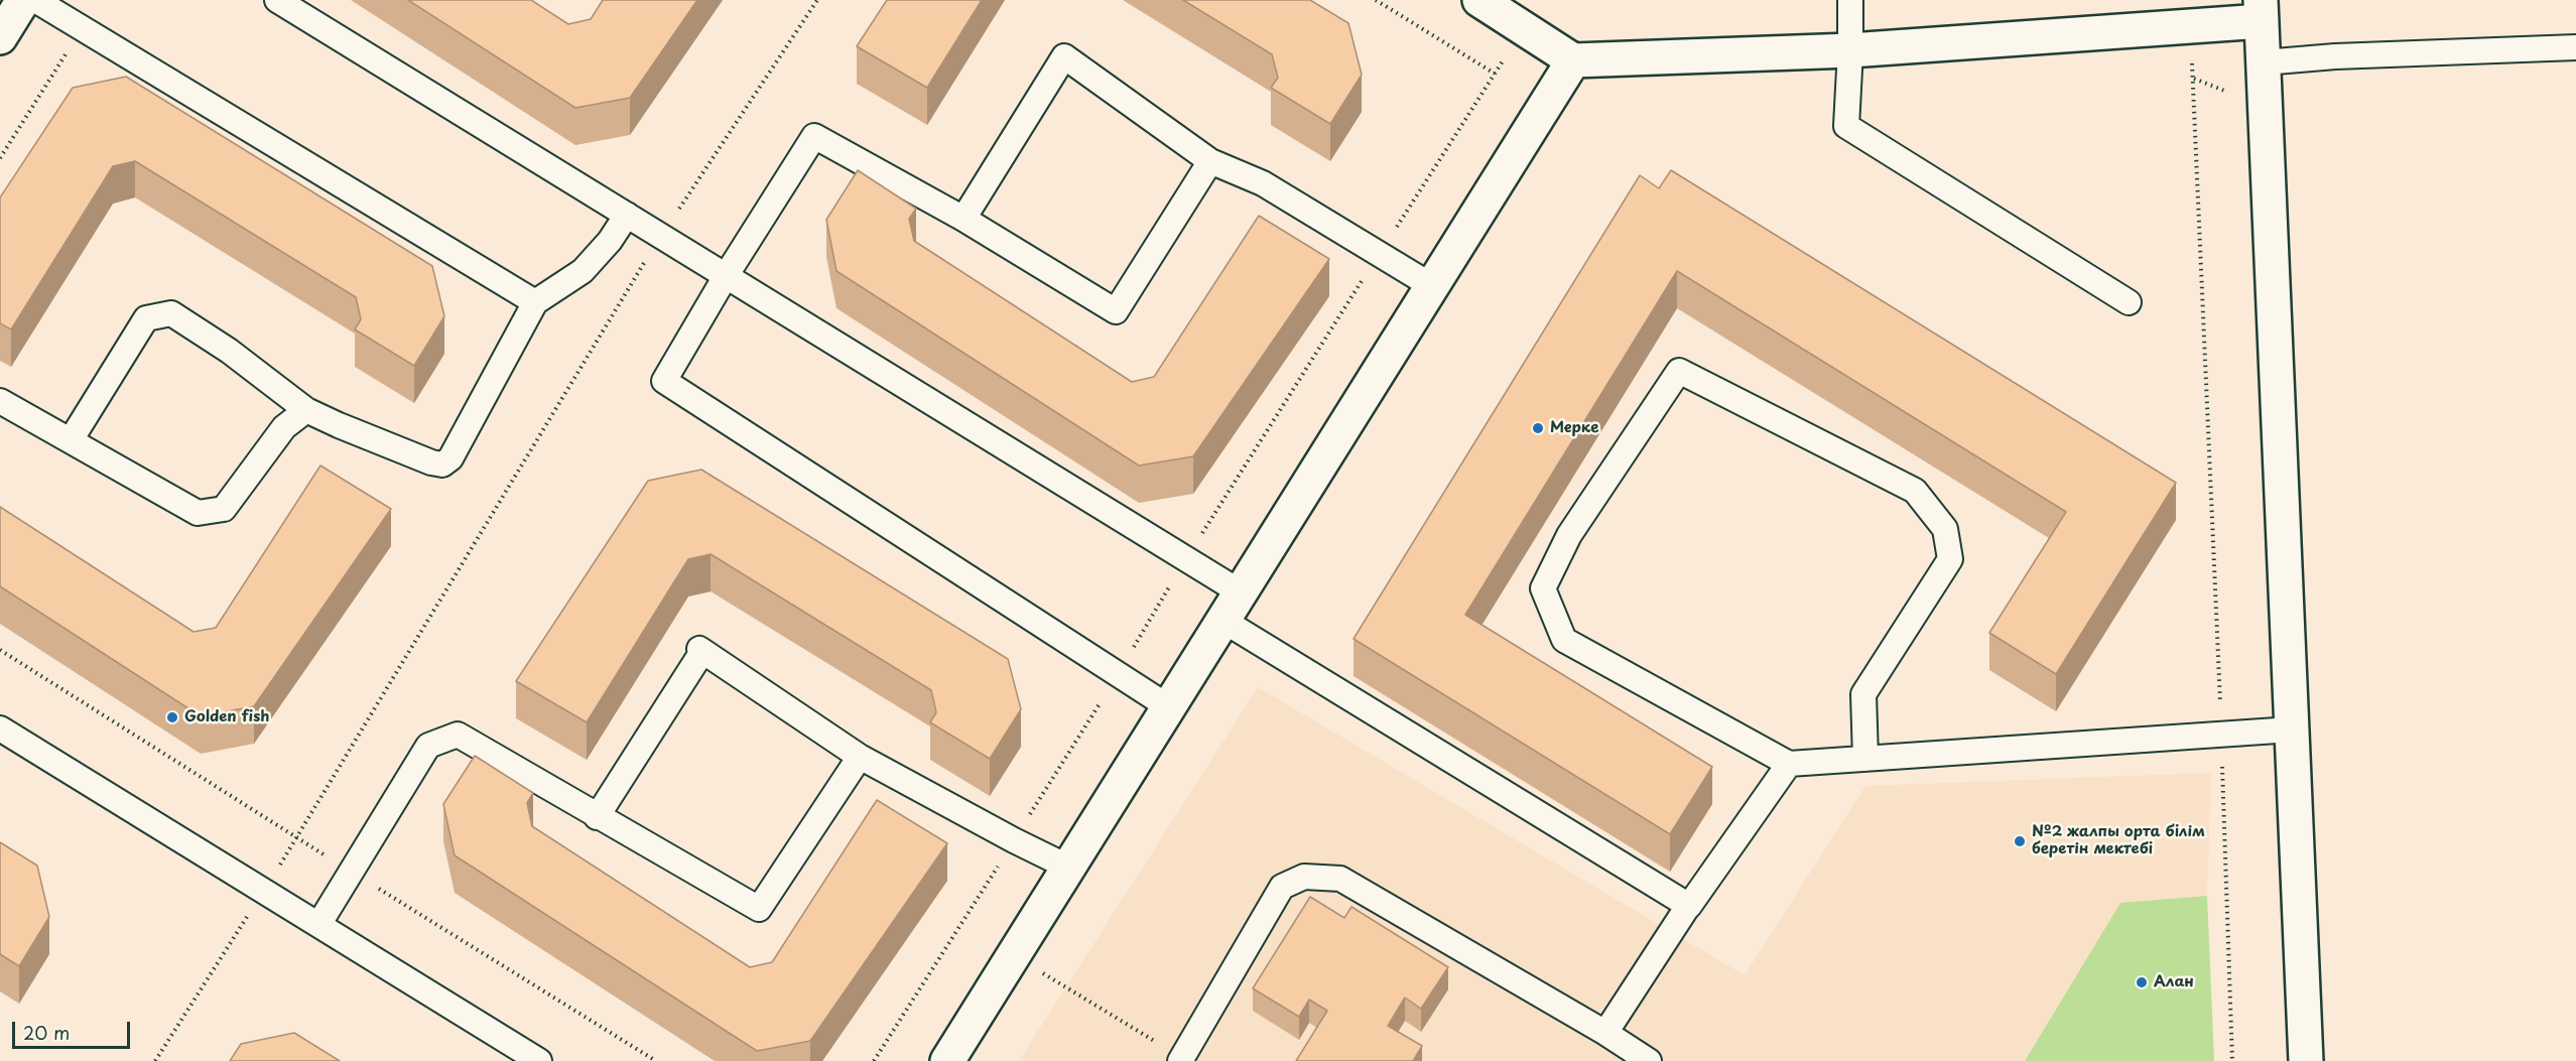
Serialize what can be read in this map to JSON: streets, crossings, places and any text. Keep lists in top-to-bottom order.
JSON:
{
  "places": [
    "Мерке",
    "Golden fish",
    "№2 жалпы орта білім беретін мектебі",
    "Алан"
  ],
  "scale_bar": "20 m"
}
